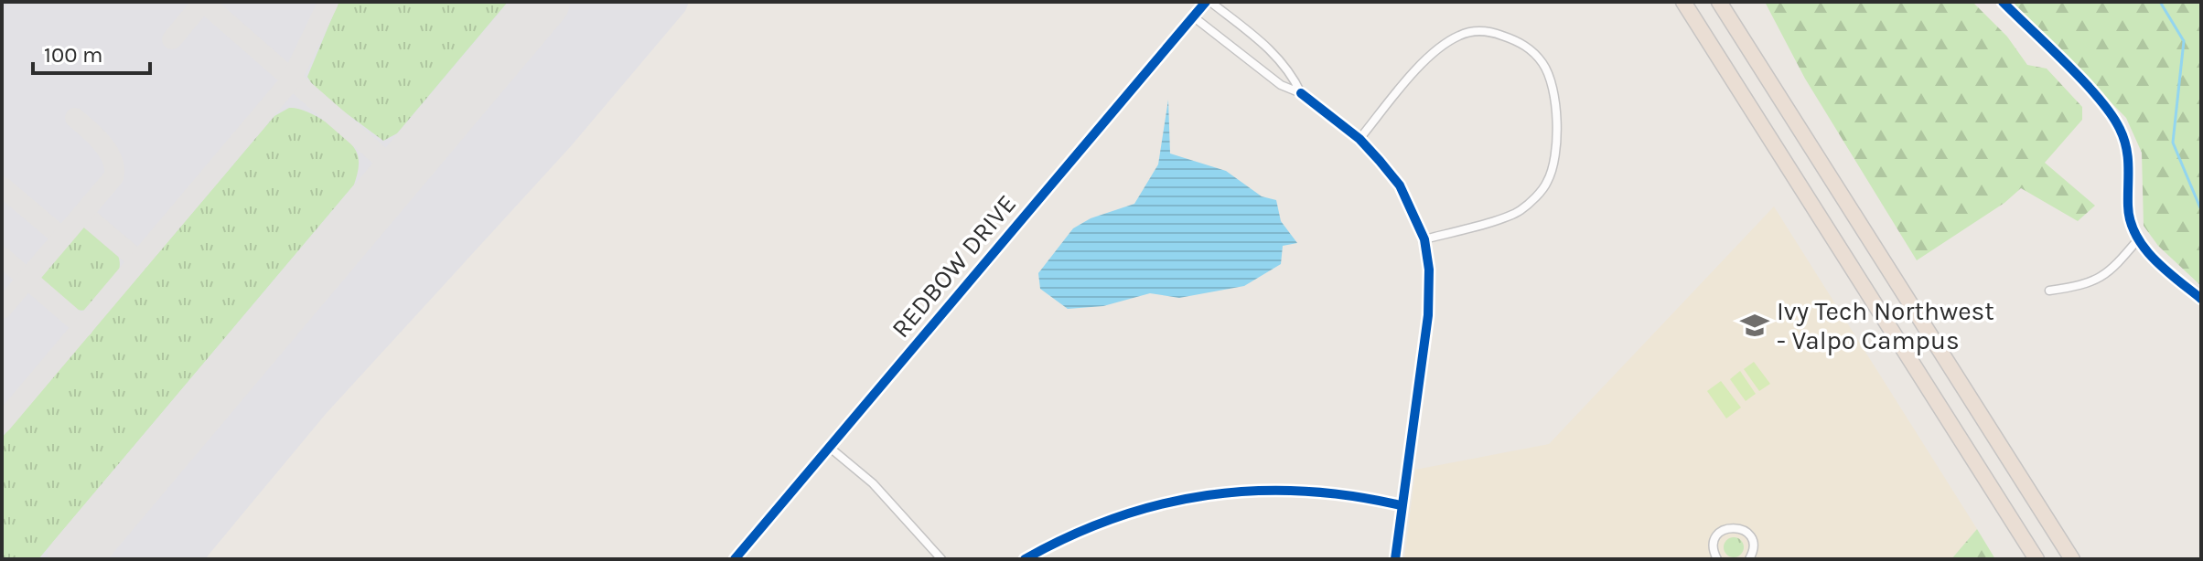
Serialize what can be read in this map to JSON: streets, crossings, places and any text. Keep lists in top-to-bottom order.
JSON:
{
  "streets": {
    "street": ["REDBOW DRIVE"]
  },
  "places": {
    "school or university": ["Ivy Tech Northwest - Valpo Campus"]
  },
  "scale_bar": "100 m"
}
